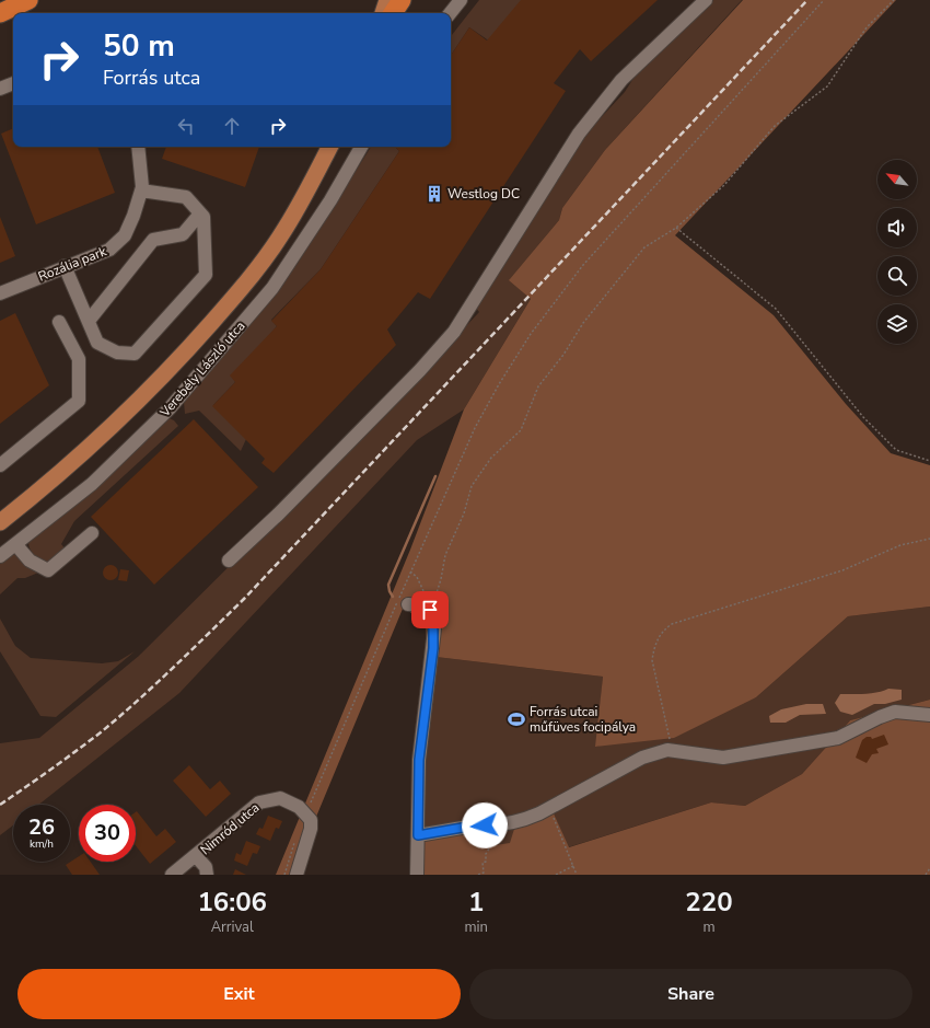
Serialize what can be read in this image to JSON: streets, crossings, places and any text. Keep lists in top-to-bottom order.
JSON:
{
  "streets": {
    "street": ["Rozália park", "Verebély László utca", "Nimród utca"]
  },
  "places": {
    "building": ["Westlog DC"],
    "sports": ["Forrás utcai műfüves focipálya"]
  },
  "north": "top left",
  "page": {
    "turn": ["50 m", "Forrás utca"],
    "speed": "26 km/h",
    "limit": "30",
    "eta": [
      "16:06",
      "Arrival",
      "1",
      "min",
      "220",
      "m"
    ],
    "buttons": ["Exit", "Share"]
  }
}
